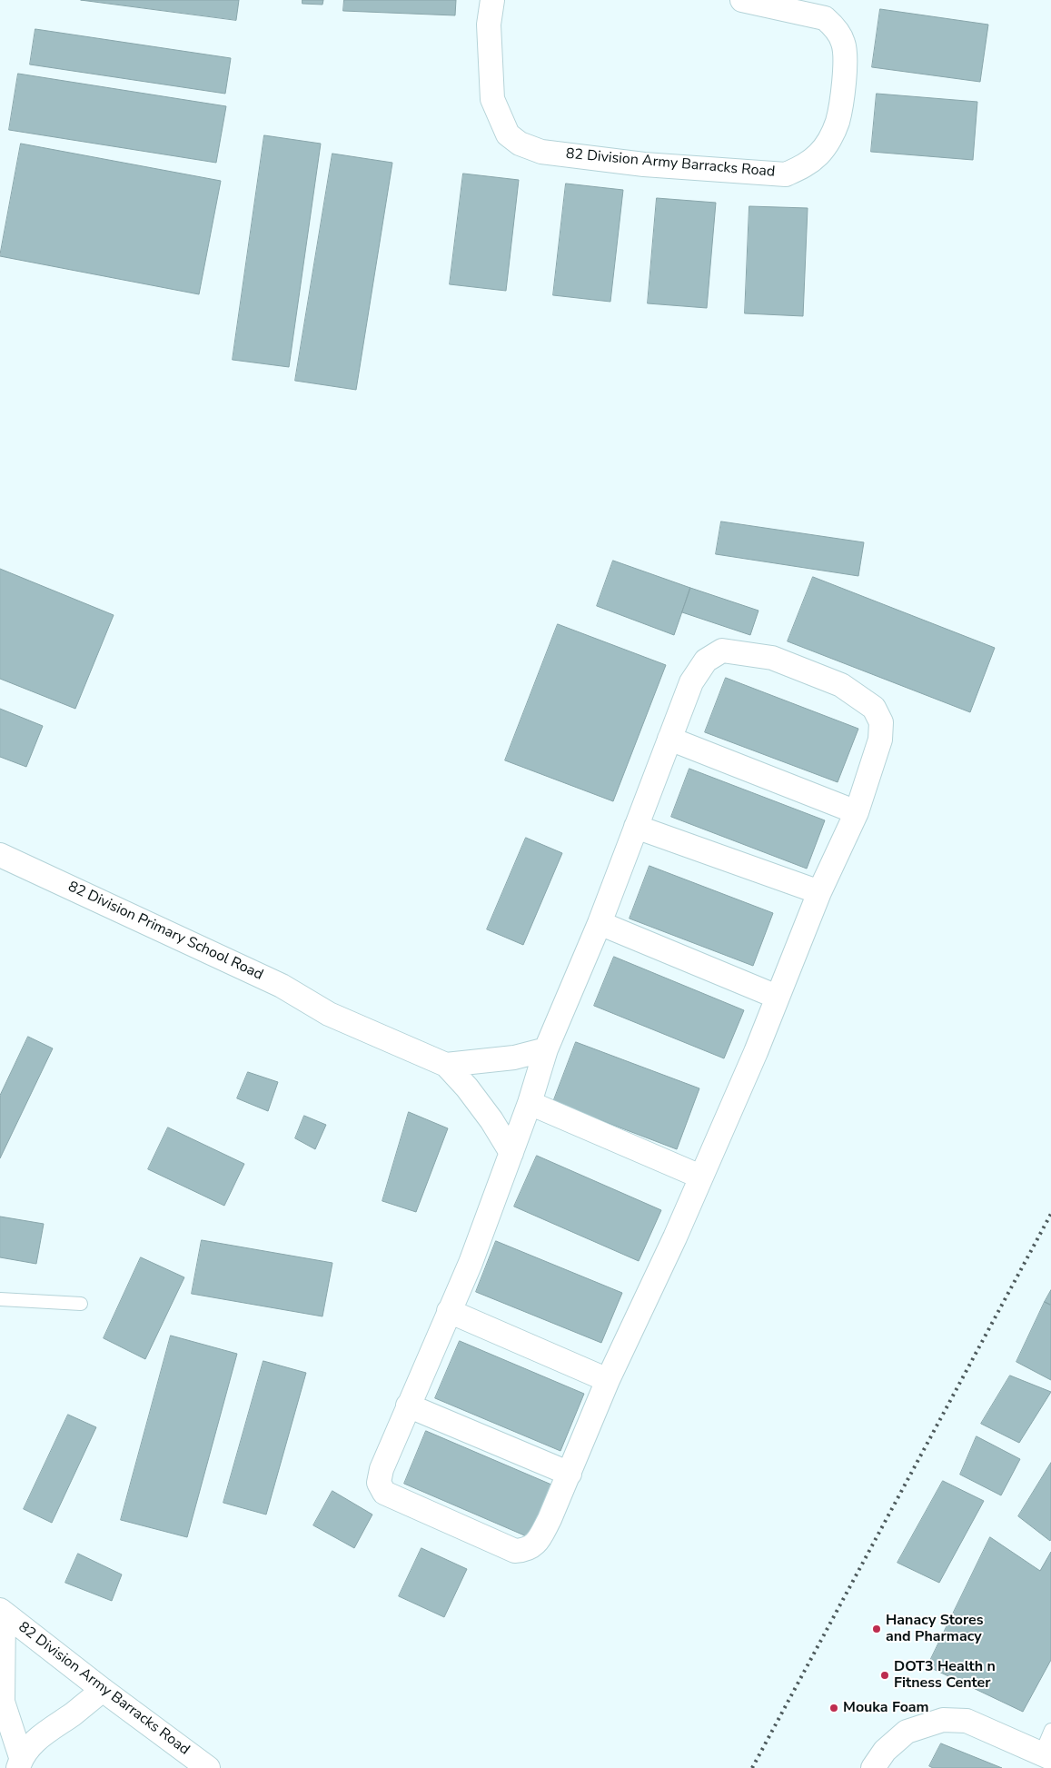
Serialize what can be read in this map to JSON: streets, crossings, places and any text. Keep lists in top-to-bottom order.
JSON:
{
  "streets": {
    "street": ["82 Division Army Barracks Road", "82 Division Primary School Road"]
  },
  "places": ["Hanacy Stores and Pharmacy", "DOT3 Health n Fitness Center", "Mouka Foam"]
}
